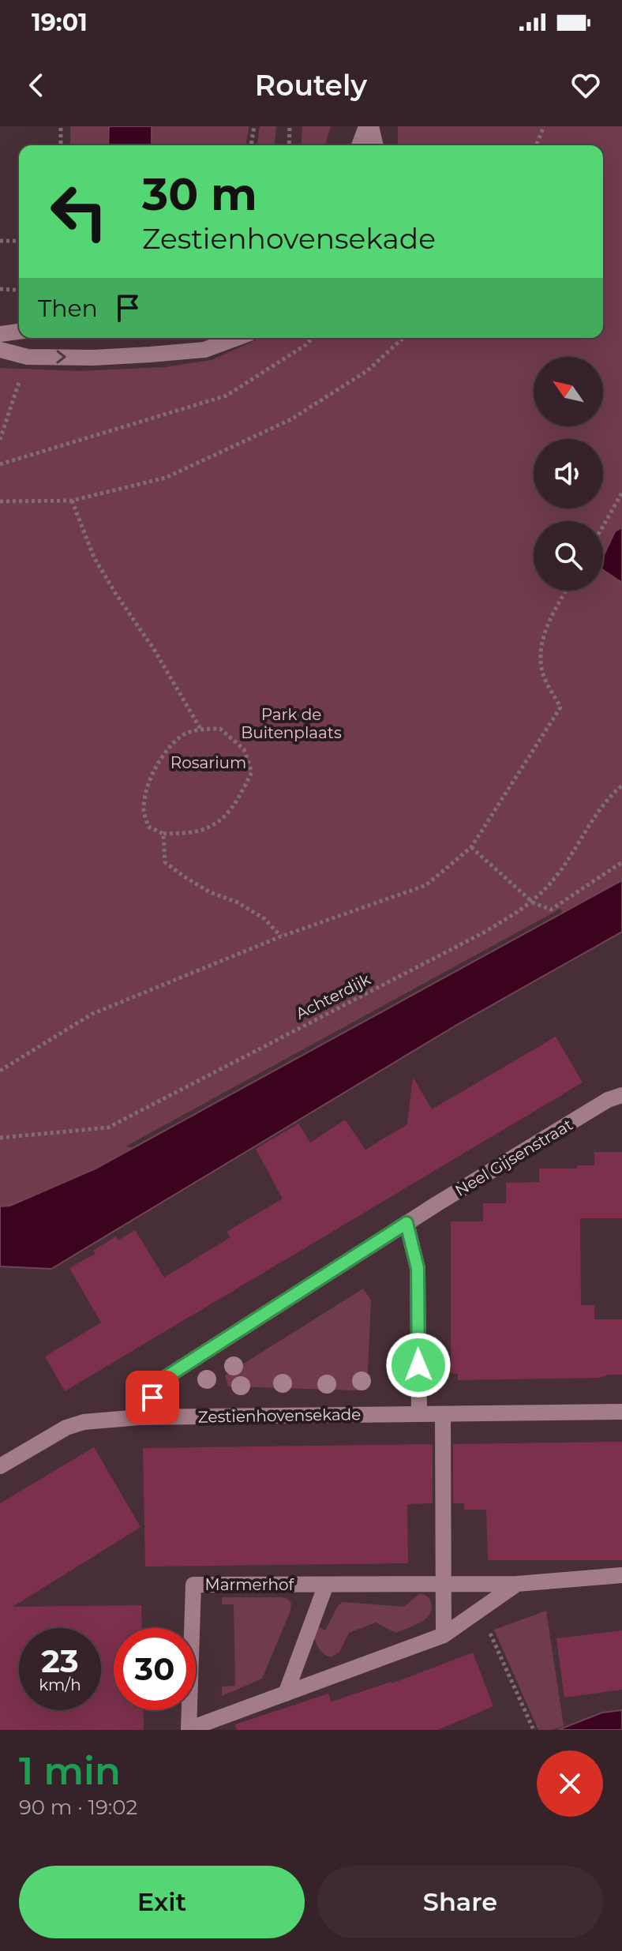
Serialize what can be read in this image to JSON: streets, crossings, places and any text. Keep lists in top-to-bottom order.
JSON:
{
  "streets": {
    "street": ["Neel Gijsenstraat", "Zestienhovensekade", "Marmerhof"],
    "path": ["Achterdijk"]
  },
  "parks": ["Park de Buitenplaats", "Rosarium"],
  "north": "top left",
  "page": {
    "status": "19:01",
    "header": "Routely",
    "turn": ["30 m", "Zestienhovensekade"],
    "then": "Then",
    "speed": "23 km/h",
    "limit": "30",
    "heading": ["1 min", "90 m · 19:02"],
    "buttons": ["Exit", "Share"]
  }
}
